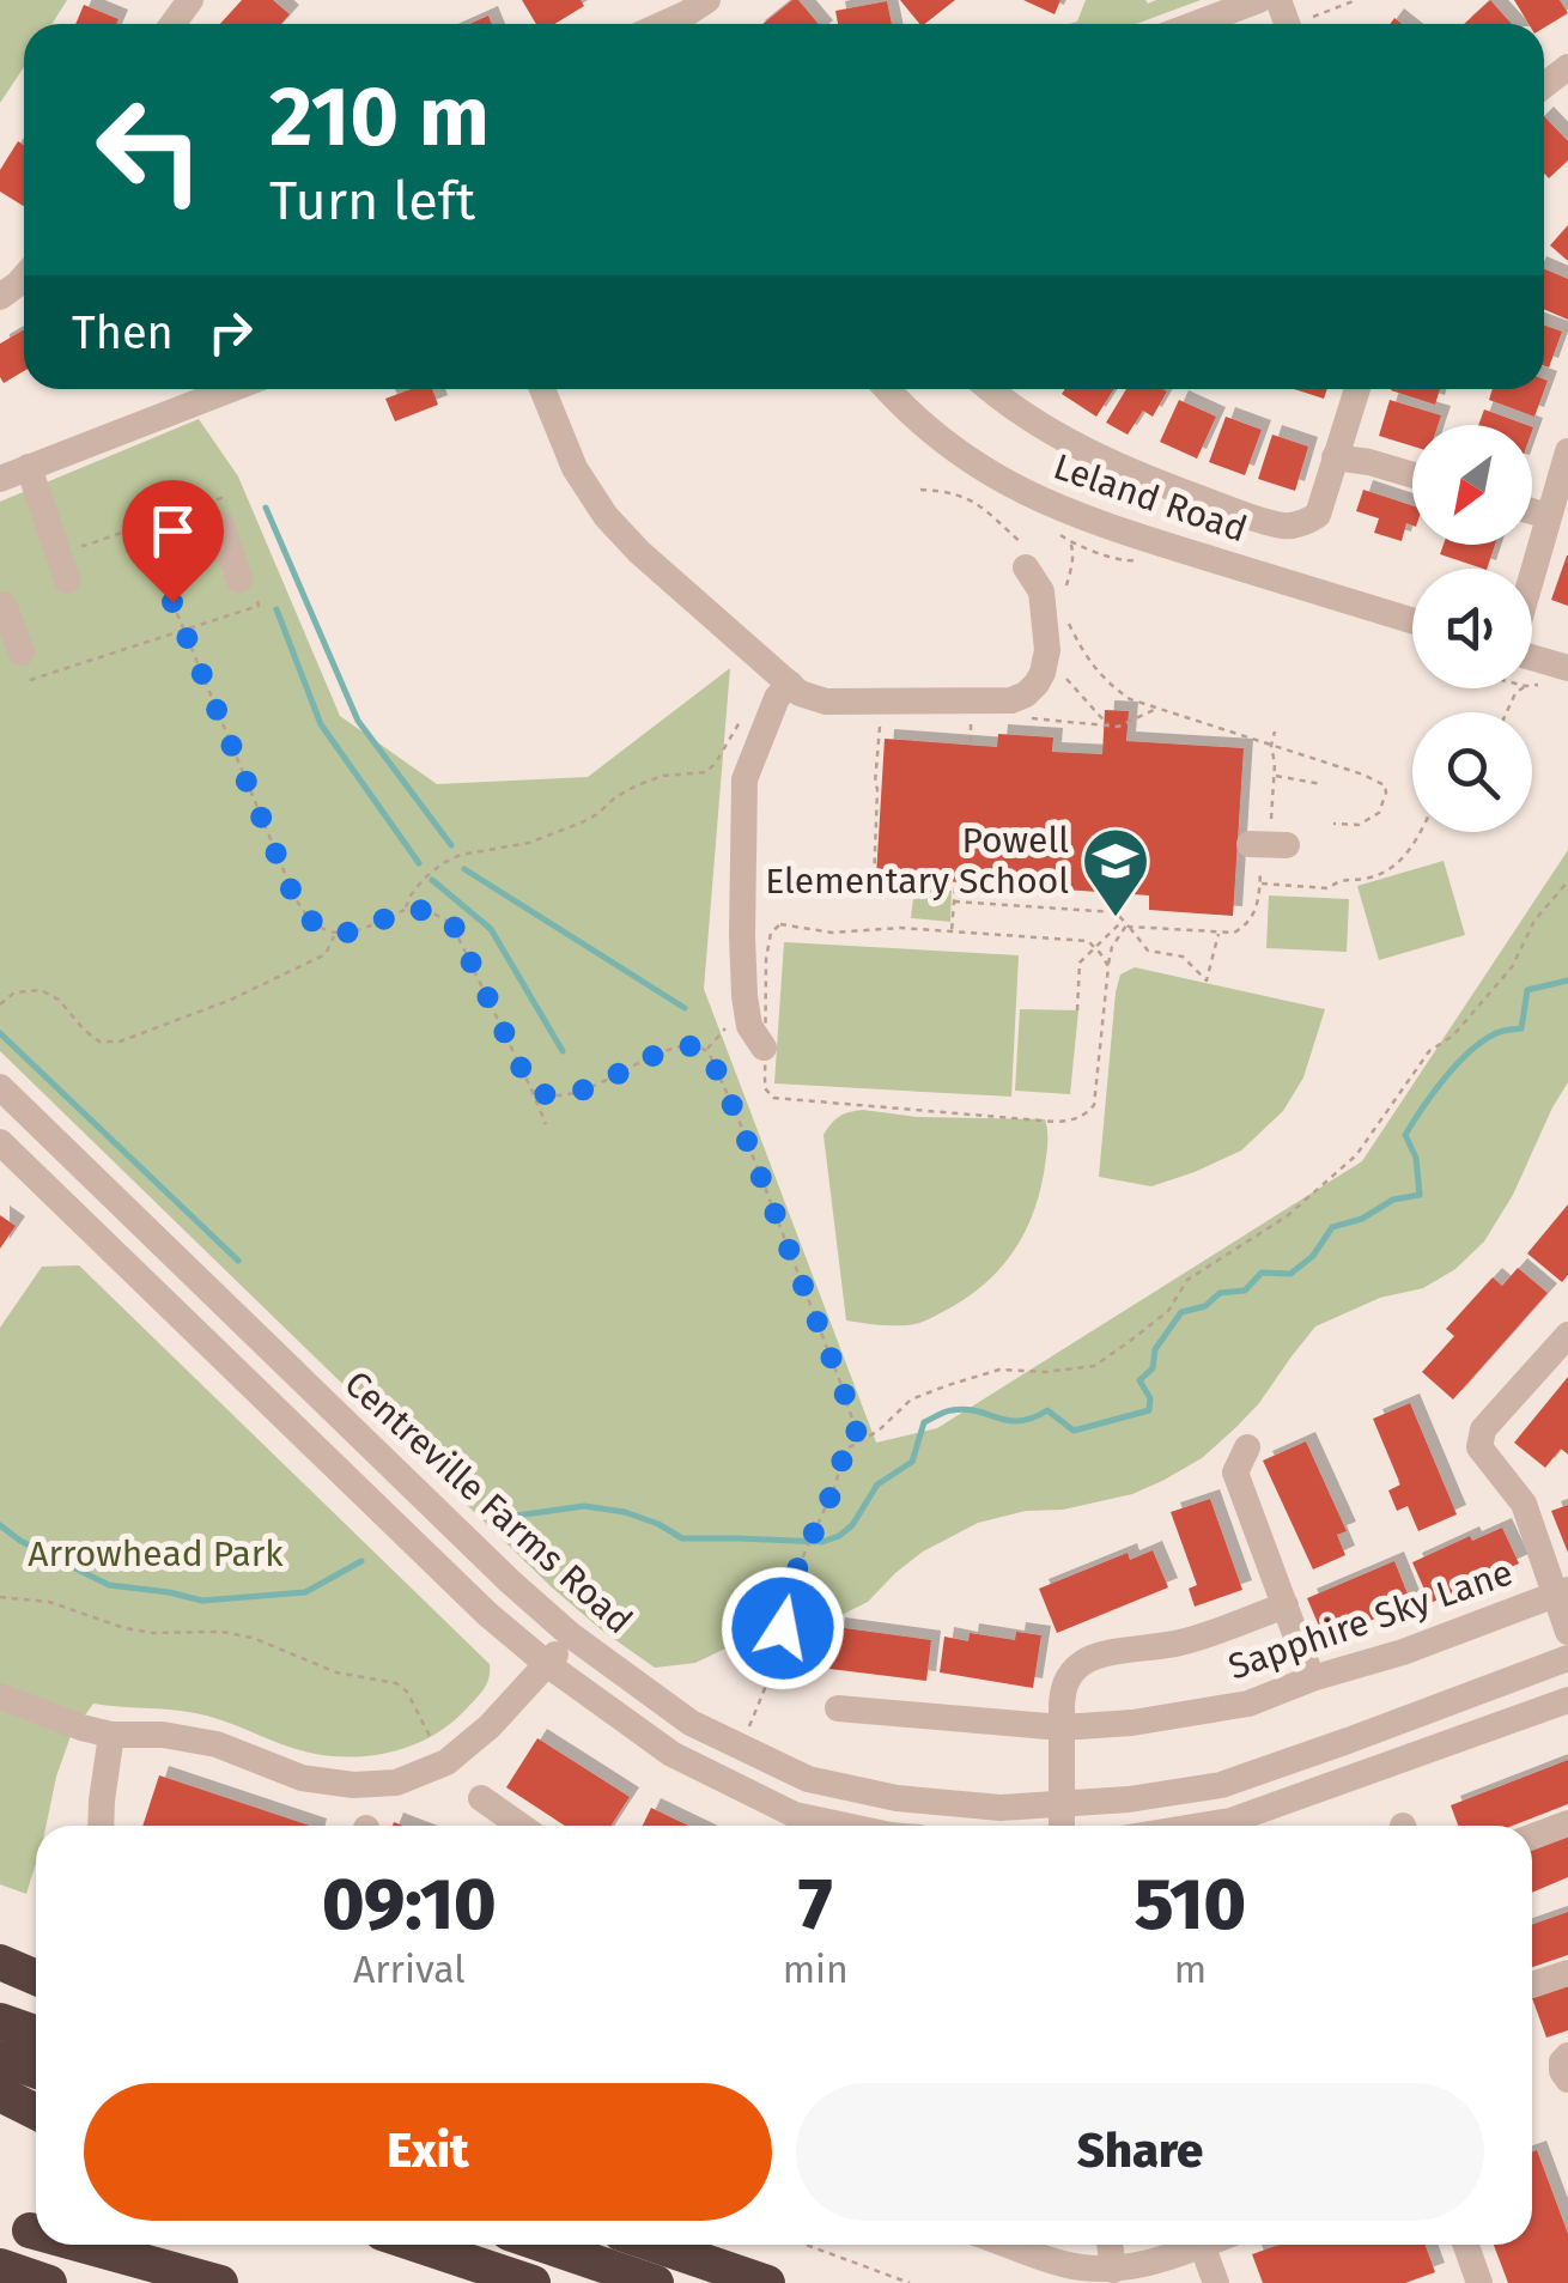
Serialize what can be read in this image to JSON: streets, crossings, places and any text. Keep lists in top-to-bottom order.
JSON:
{
  "streets": {
    "street": ["Leland Road", "Centreville Farms Road", "Sapphire Sky Lane"]
  },
  "parks": ["Arrowhead Park"],
  "places": {
    "school or university": ["Powell Elementary School"]
  },
  "north": "bottom left",
  "page": {
    "turn": ["210 m", "Turn left"],
    "then": "Then",
    "eta": [
      "09:10",
      "Arrival",
      "7",
      "min",
      "510",
      "m"
    ],
    "buttons": ["Exit", "Share"]
  }
}
